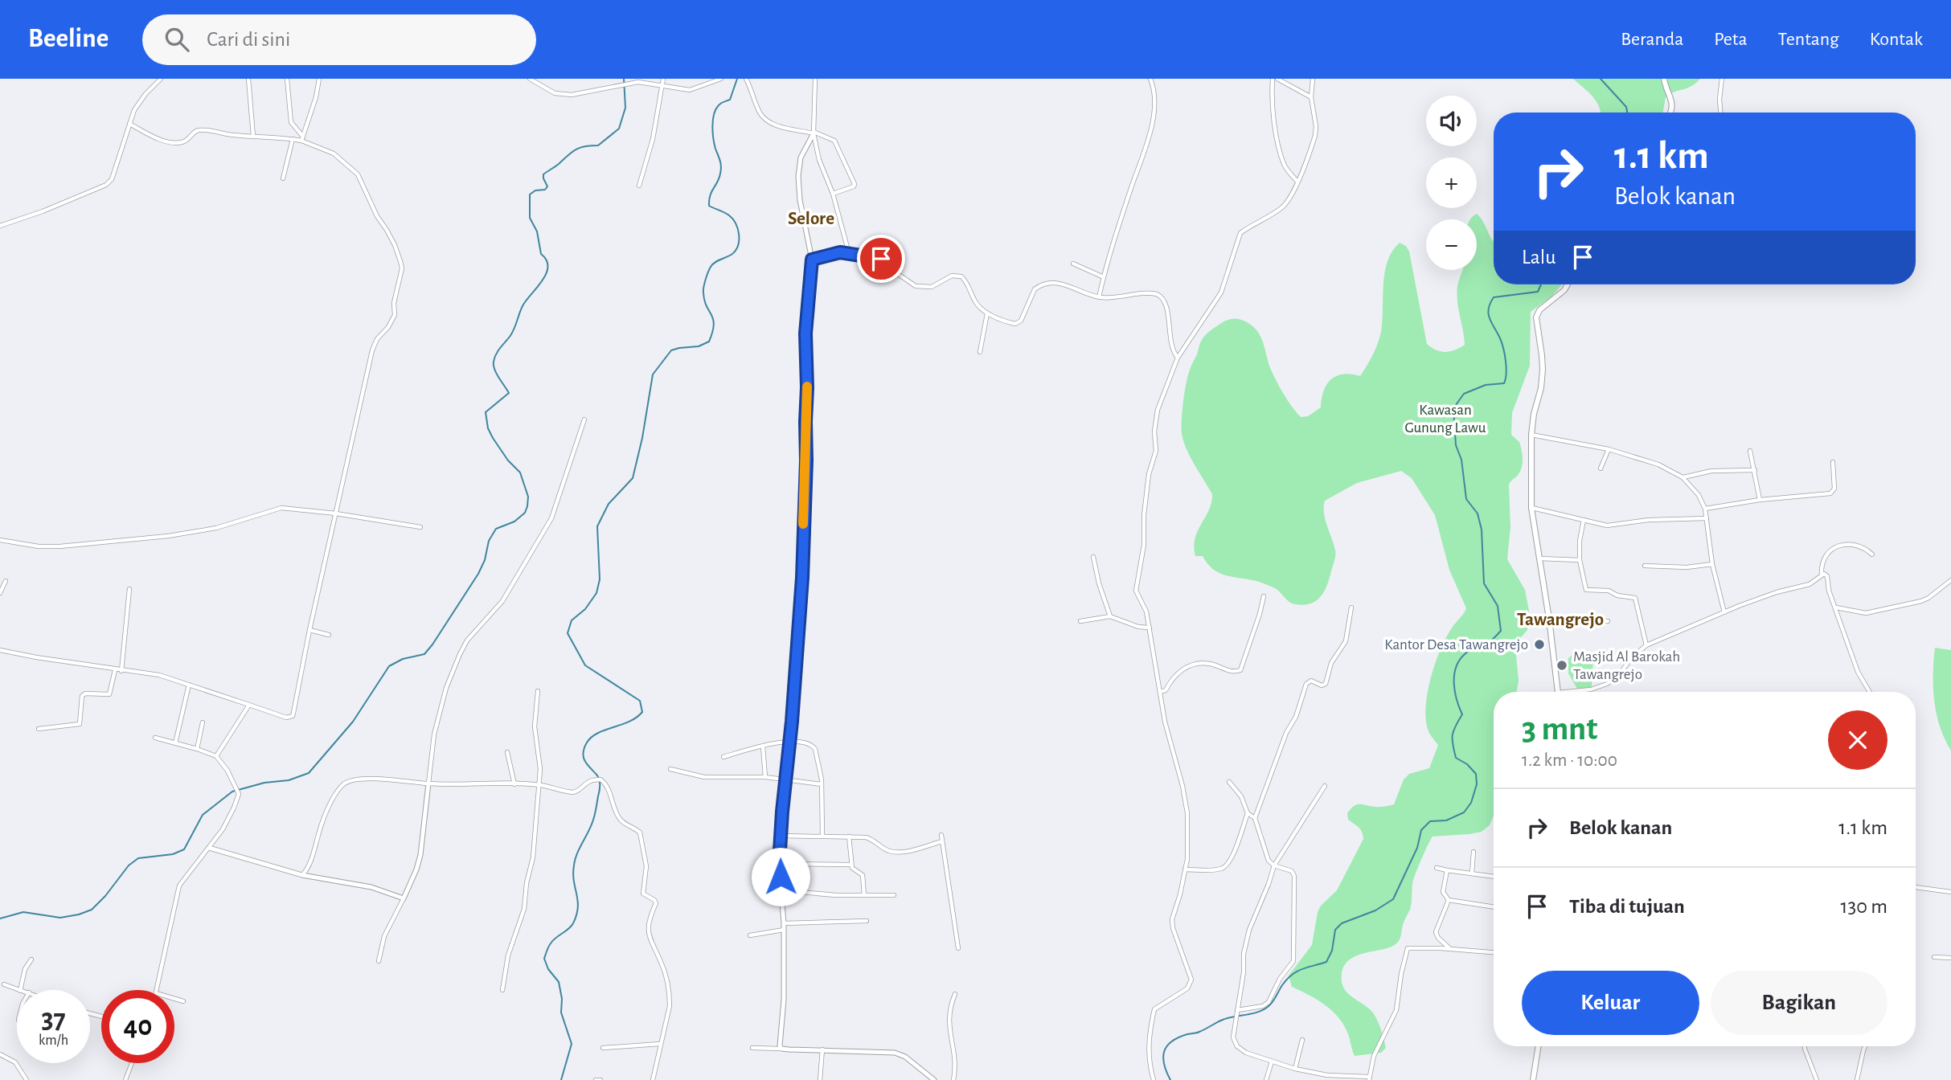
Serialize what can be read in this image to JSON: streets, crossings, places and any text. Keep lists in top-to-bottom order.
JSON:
{
  "districts": ["Selore", "Tawangrejo"],
  "parks": ["Kawasan Gunung Lawu"],
  "places": ["Kantor Desa Tawangrejo", "Masjid Al Barokah Tawangrejo"],
  "page": {
    "header": "Beeline",
    "search": "Cari di sini",
    "nav": [
      "Beranda",
      "Peta",
      "Tentang",
      "Kontak"
    ],
    "map_buttons": ["+", "−"],
    "turn": ["1.1 km", "Belok kanan"],
    "then": "Lalu",
    "heading": ["3 mnt", "1.2 km · 10:00"],
    "list": [
      {
        "name": "Belok kanan",
        "value": "1.1 km"
      },
      {
        "name": "Tiba di tujuan",
        "value": "130 m"
      }
    ],
    "buttons": ["Keluar", "Bagikan"],
    "speed": "37 km/h",
    "limit": "40"
  }
}
